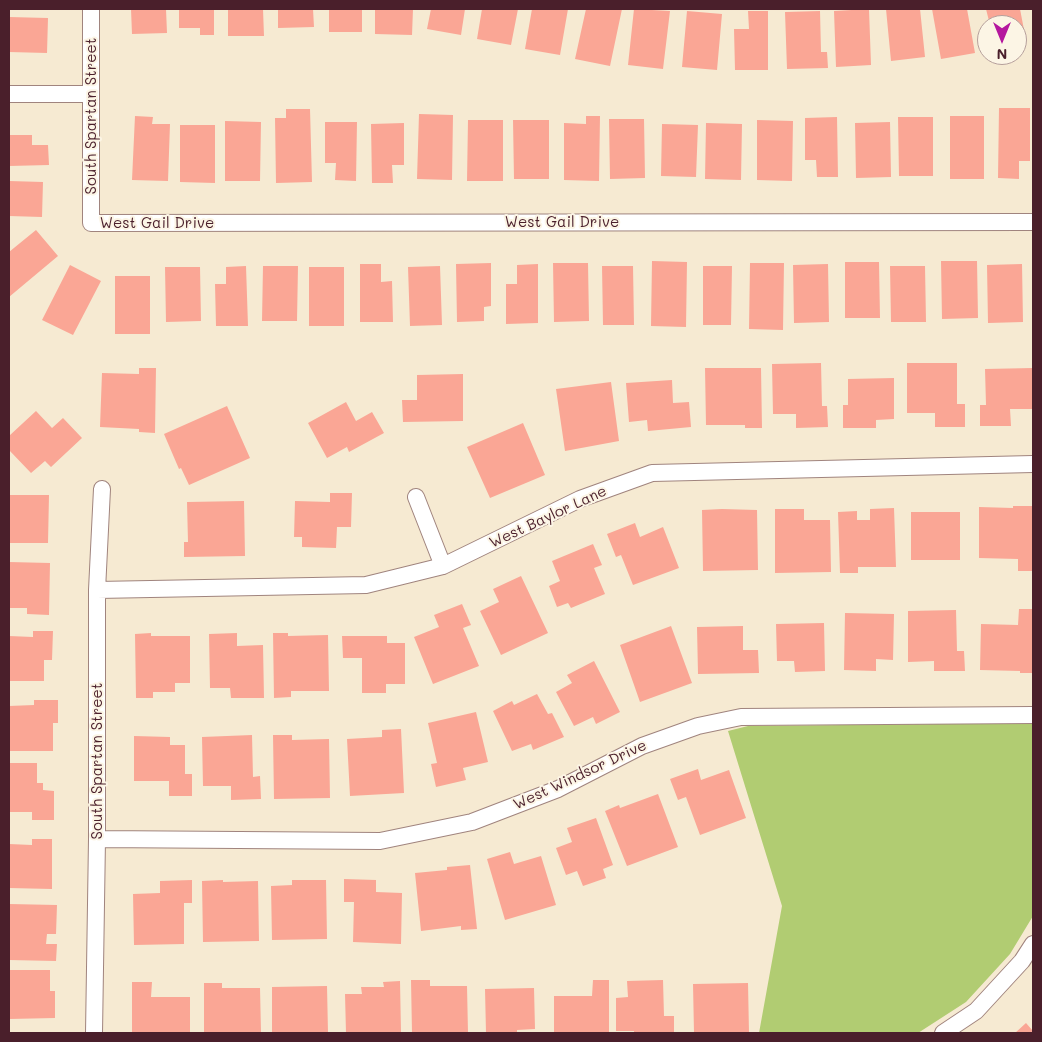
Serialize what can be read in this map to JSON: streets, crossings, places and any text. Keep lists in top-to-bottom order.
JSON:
{
  "streets": {
    "street": [
      "South Spartan Street",
      "West Gail Drive",
      "West Baylor Lane",
      "West Windsor Drive"
    ]
  },
  "crossings": [
    ["South Spartan Street", "West Gail Drive"],
    ["South Spartan Street", "West Baylor Lane"],
    ["South Spartan Street", "West Windsor Drive"]
  ],
  "north": "bottom"
}
